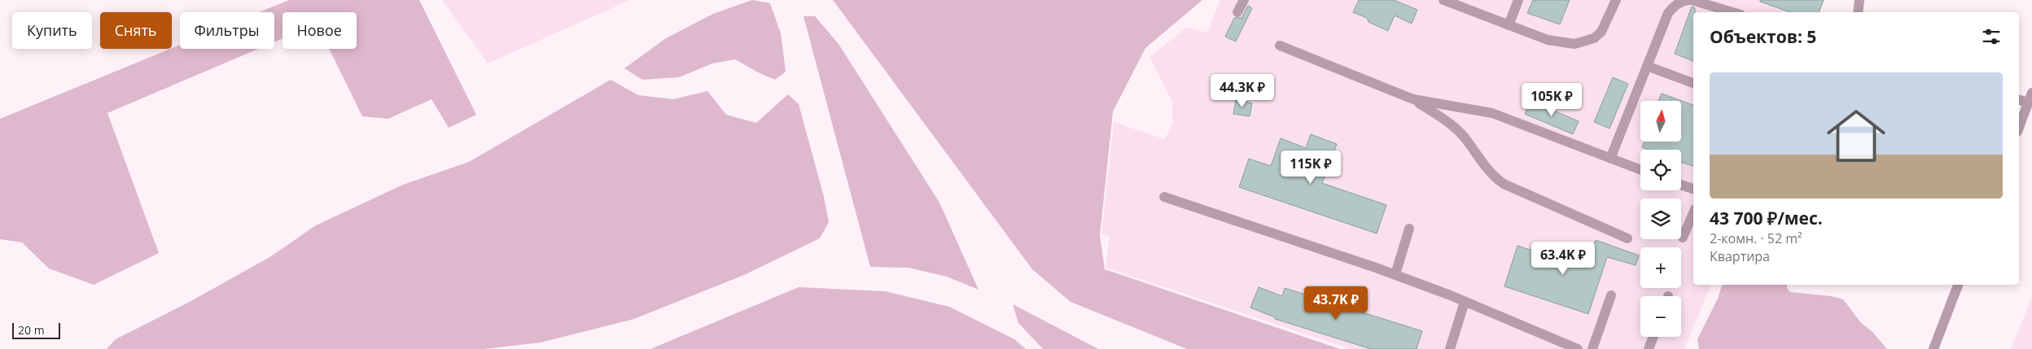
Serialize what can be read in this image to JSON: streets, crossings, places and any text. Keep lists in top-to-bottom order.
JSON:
{
  "scale_bar": "20 m",
  "north": "top",
  "page": {
    "chip": [
      "Купить",
      "Снять",
      "Фильтры",
      "Новое"
    ],
    "heading": "Объектов: 5",
    "list": [
      {
        "name": "43 700 ₽/мес.",
        "note": "2-комн. · 52 m² · Квартира"
      }
    ],
    "price": [
      "44.3K ₽",
      "105K ₽",
      "115K ₽",
      "63.4K ₽",
      "43.7K ₽"
    ],
    "map_buttons": ["+", "−"],
    "scale": "20 m"
  }
}
